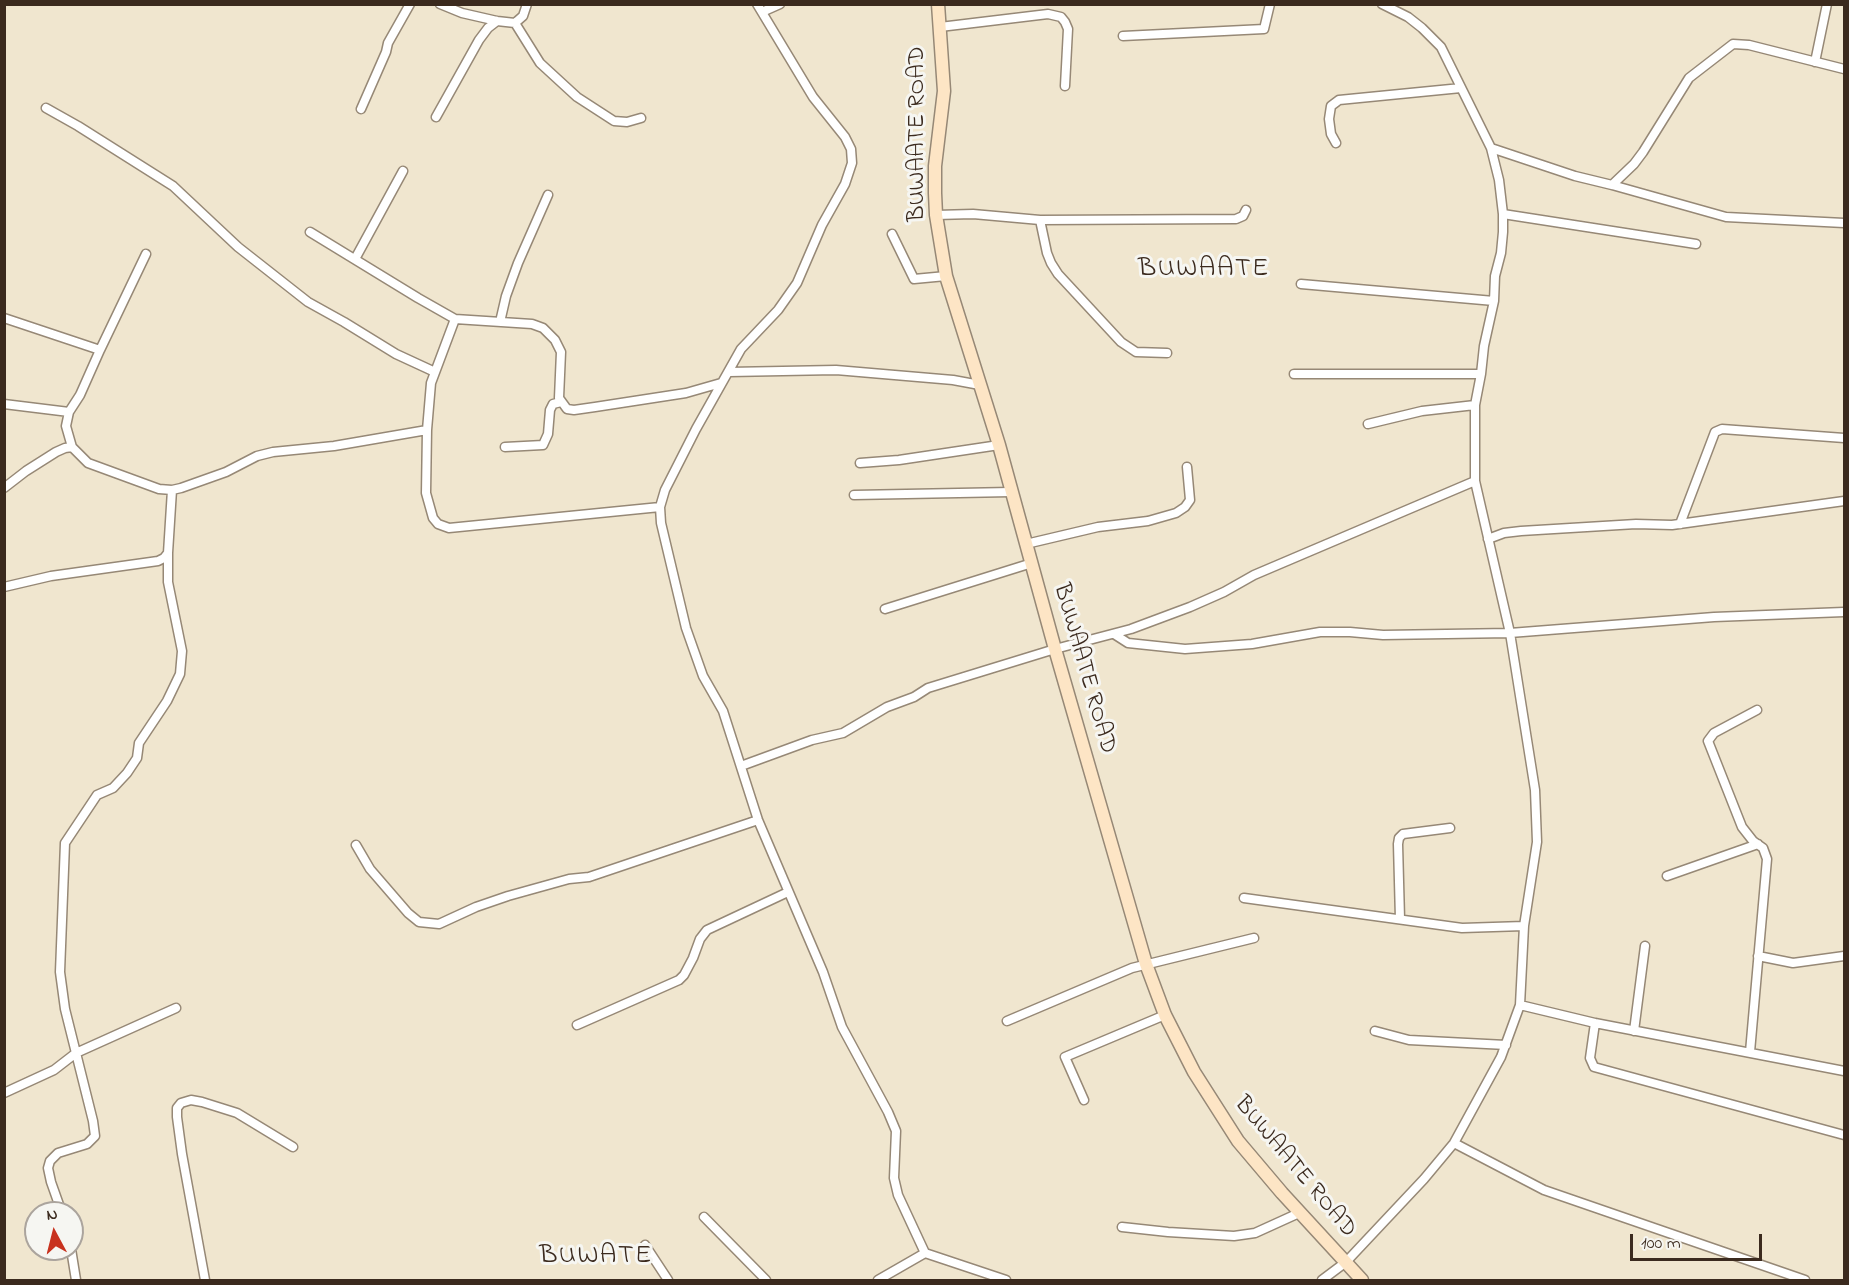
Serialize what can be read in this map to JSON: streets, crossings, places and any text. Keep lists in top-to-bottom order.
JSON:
{
  "streets": {
    "street": ["BUWAATE ROAD"]
  },
  "districts": ["BUWAATE", "BUWATE"],
  "scale_bar": "100 m",
  "north": "top"
}
